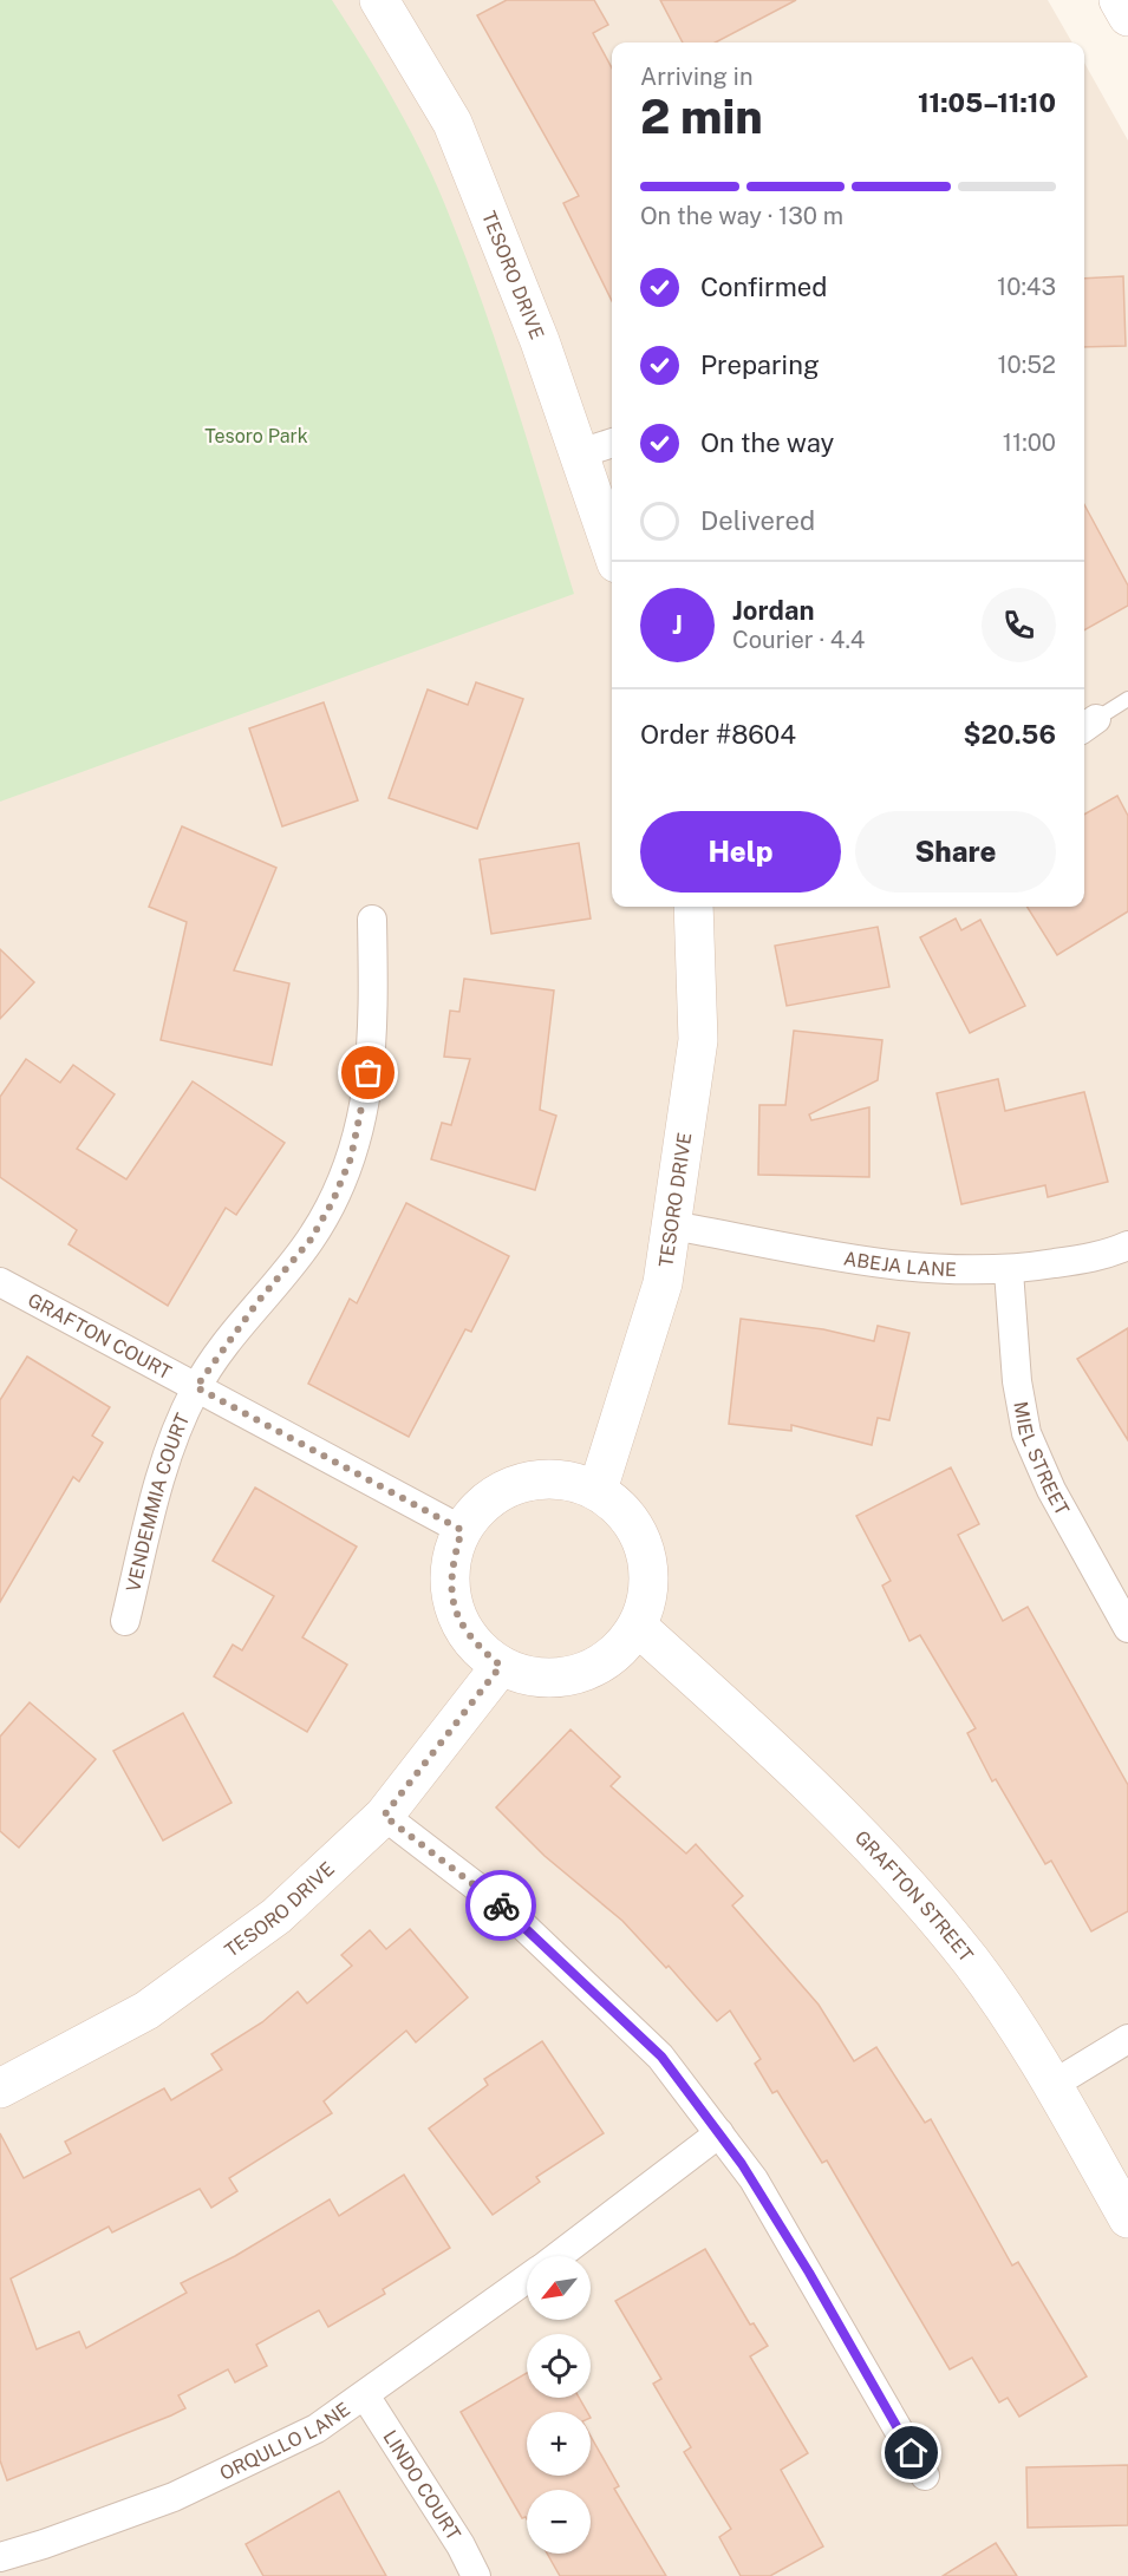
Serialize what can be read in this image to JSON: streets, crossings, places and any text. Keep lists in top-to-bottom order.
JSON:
{
  "streets": {
    "street": [
      "TESORO DRIVE",
      "ABEJA LANE",
      "GRAFTON COURT",
      "MIEL STREET",
      "VENDEMMIA COURT",
      "GRAFTON STREET",
      "ORQULLO LANE",
      "LINDO COURT"
    ]
  },
  "crossings": [
    ["TESORO DRIVE", "ABEJA LANE"],
    ["TESORO DRIVE", "GRAFTON COURT"],
    ["TESORO DRIVE", "GRAFTON STREET"],
    ["ABEJA LANE", "MIEL STREET"],
    ["GRAFTON COURT", "VENDEMMIA COURT"],
    ["GRAFTON COURT", "GRAFTON STREET"],
    ["ORQULLO LANE", "LINDO COURT"]
  ],
  "parks": ["Tesoro Park"],
  "north": "bottom left",
  "page": {
    "heading": ["2 min", "Arriving in", "11:05–11:10"],
    "panel": [
      "Jordan",
      "Courier · 4.4",
      "Order #8604",
      "$20.56"
    ],
    "bar": "On the way · 130 m",
    "list": [
      ["Confirmed", "10:43"],
      ["Preparing", "10:52"],
      ["On the way", "11:00"],
      "Delivered"
    ],
    "round": "J",
    "buttons": ["Help", "Share"],
    "map_buttons": ["+", "−"]
  }
}
